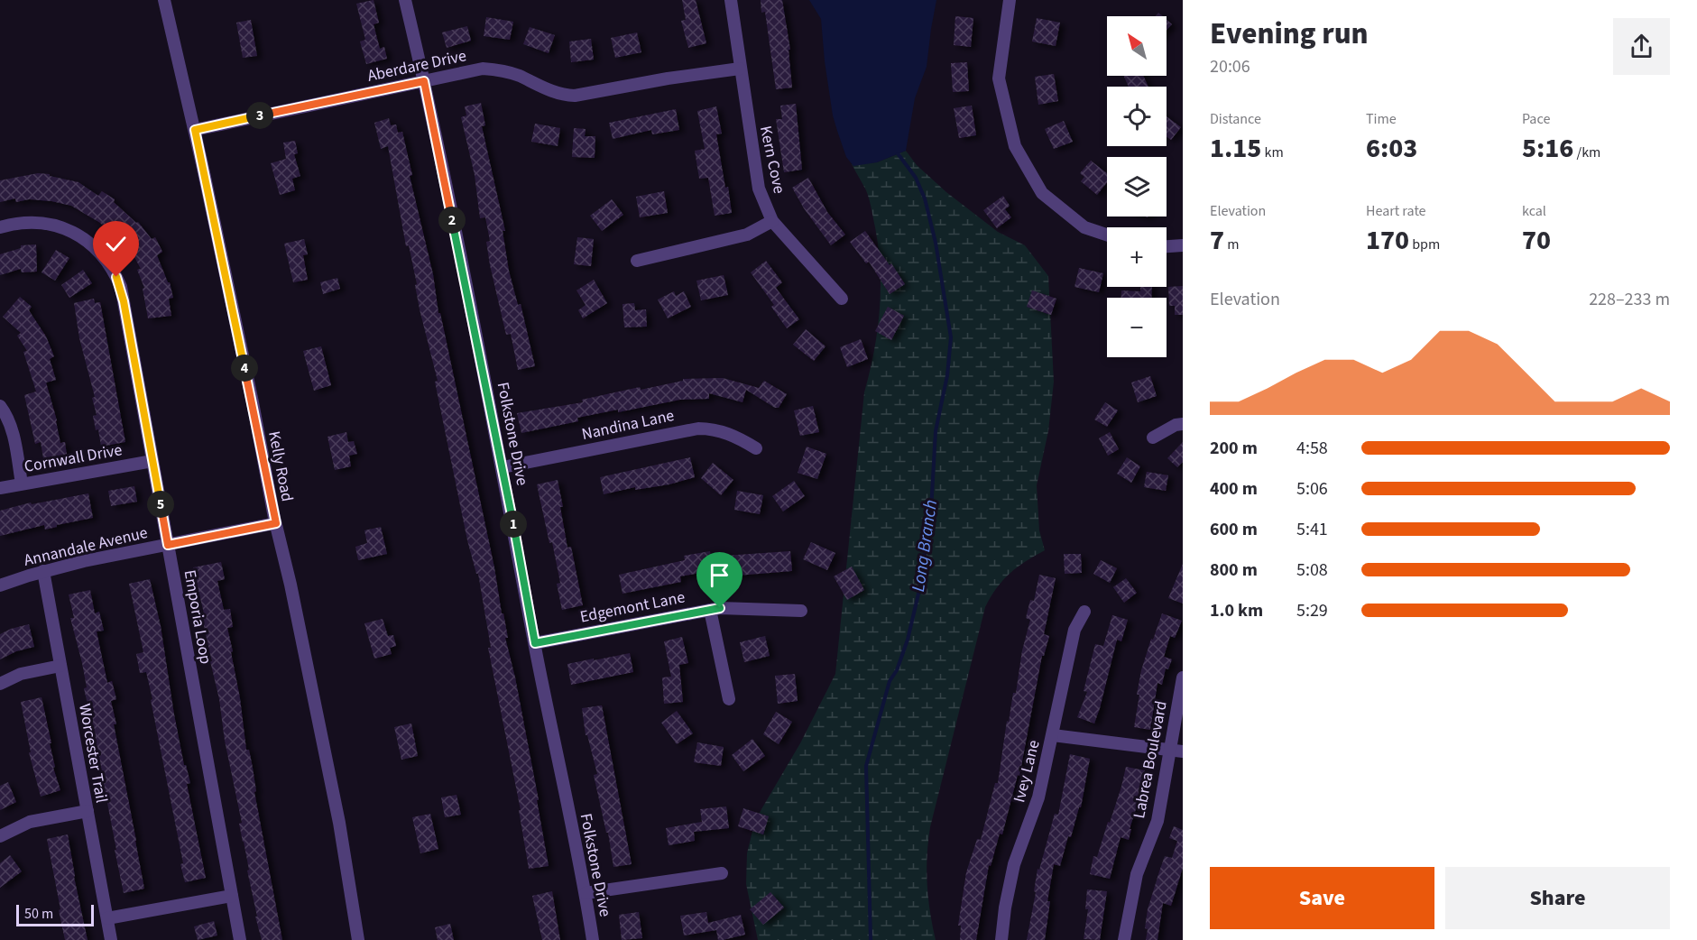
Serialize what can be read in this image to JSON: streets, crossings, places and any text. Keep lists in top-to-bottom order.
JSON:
{
  "streets": {
    "street": [
      "Aberdare Drive",
      "Kern Cove",
      "Nandina Lane",
      "Folkstone Drive",
      "Cornwall Drive",
      "Kelly Road",
      "Annandale Avenue",
      "Edgemont Lane",
      "Emporia Loop",
      "Worcester Trail",
      "Labrea Boulevard",
      "Ivey Lane"
    ]
  },
  "crossings": [
    ["Aberdare Drive", "Kern Cove"],
    ["Aberdare Drive", "Folkstone Drive"],
    ["Aberdare Drive", "Kelly Road"],
    ["Nandina Lane", "Folkstone Drive"],
    ["Folkstone Drive", "Edgemont Lane"],
    ["Cornwall Drive", "Emporia Loop"],
    ["Kelly Road", "Annandale Avenue"],
    ["Annandale Avenue", "Emporia Loop"],
    ["Annandale Avenue", "Worcester Trail"]
  ],
  "water": ["Long Branch"],
  "scale_bar": "50 m",
  "north": "top left",
  "page": {
    "heading": ["Evening run", "20:06"],
    "map_buttons": ["+", "−"],
    "stats": [
      ["Distance", "1.15 km"],
      ["Time", "6:03"],
      ["Pace", "5:16 /km"],
      ["Elevation", "7 m"],
      ["Heart rate", "170 bpm"],
      ["kcal", "70"]
    ],
    "pins": [
      "3",
      "2",
      "4",
      "5",
      "1"
    ],
    "chart": ["Elevation", "228–233 m"],
    "list": [
      {
        "name": "200 m",
        "note": "4:58"
      },
      {
        "name": "400 m",
        "note": "5:06"
      },
      {
        "name": "600 m",
        "note": "5:41"
      },
      {
        "name": "800 m",
        "note": "5:08"
      },
      {
        "name": "1.0 km",
        "note": "5:29"
      }
    ],
    "buttons": ["Save", "Share"],
    "scale": "50 m"
  }
}
